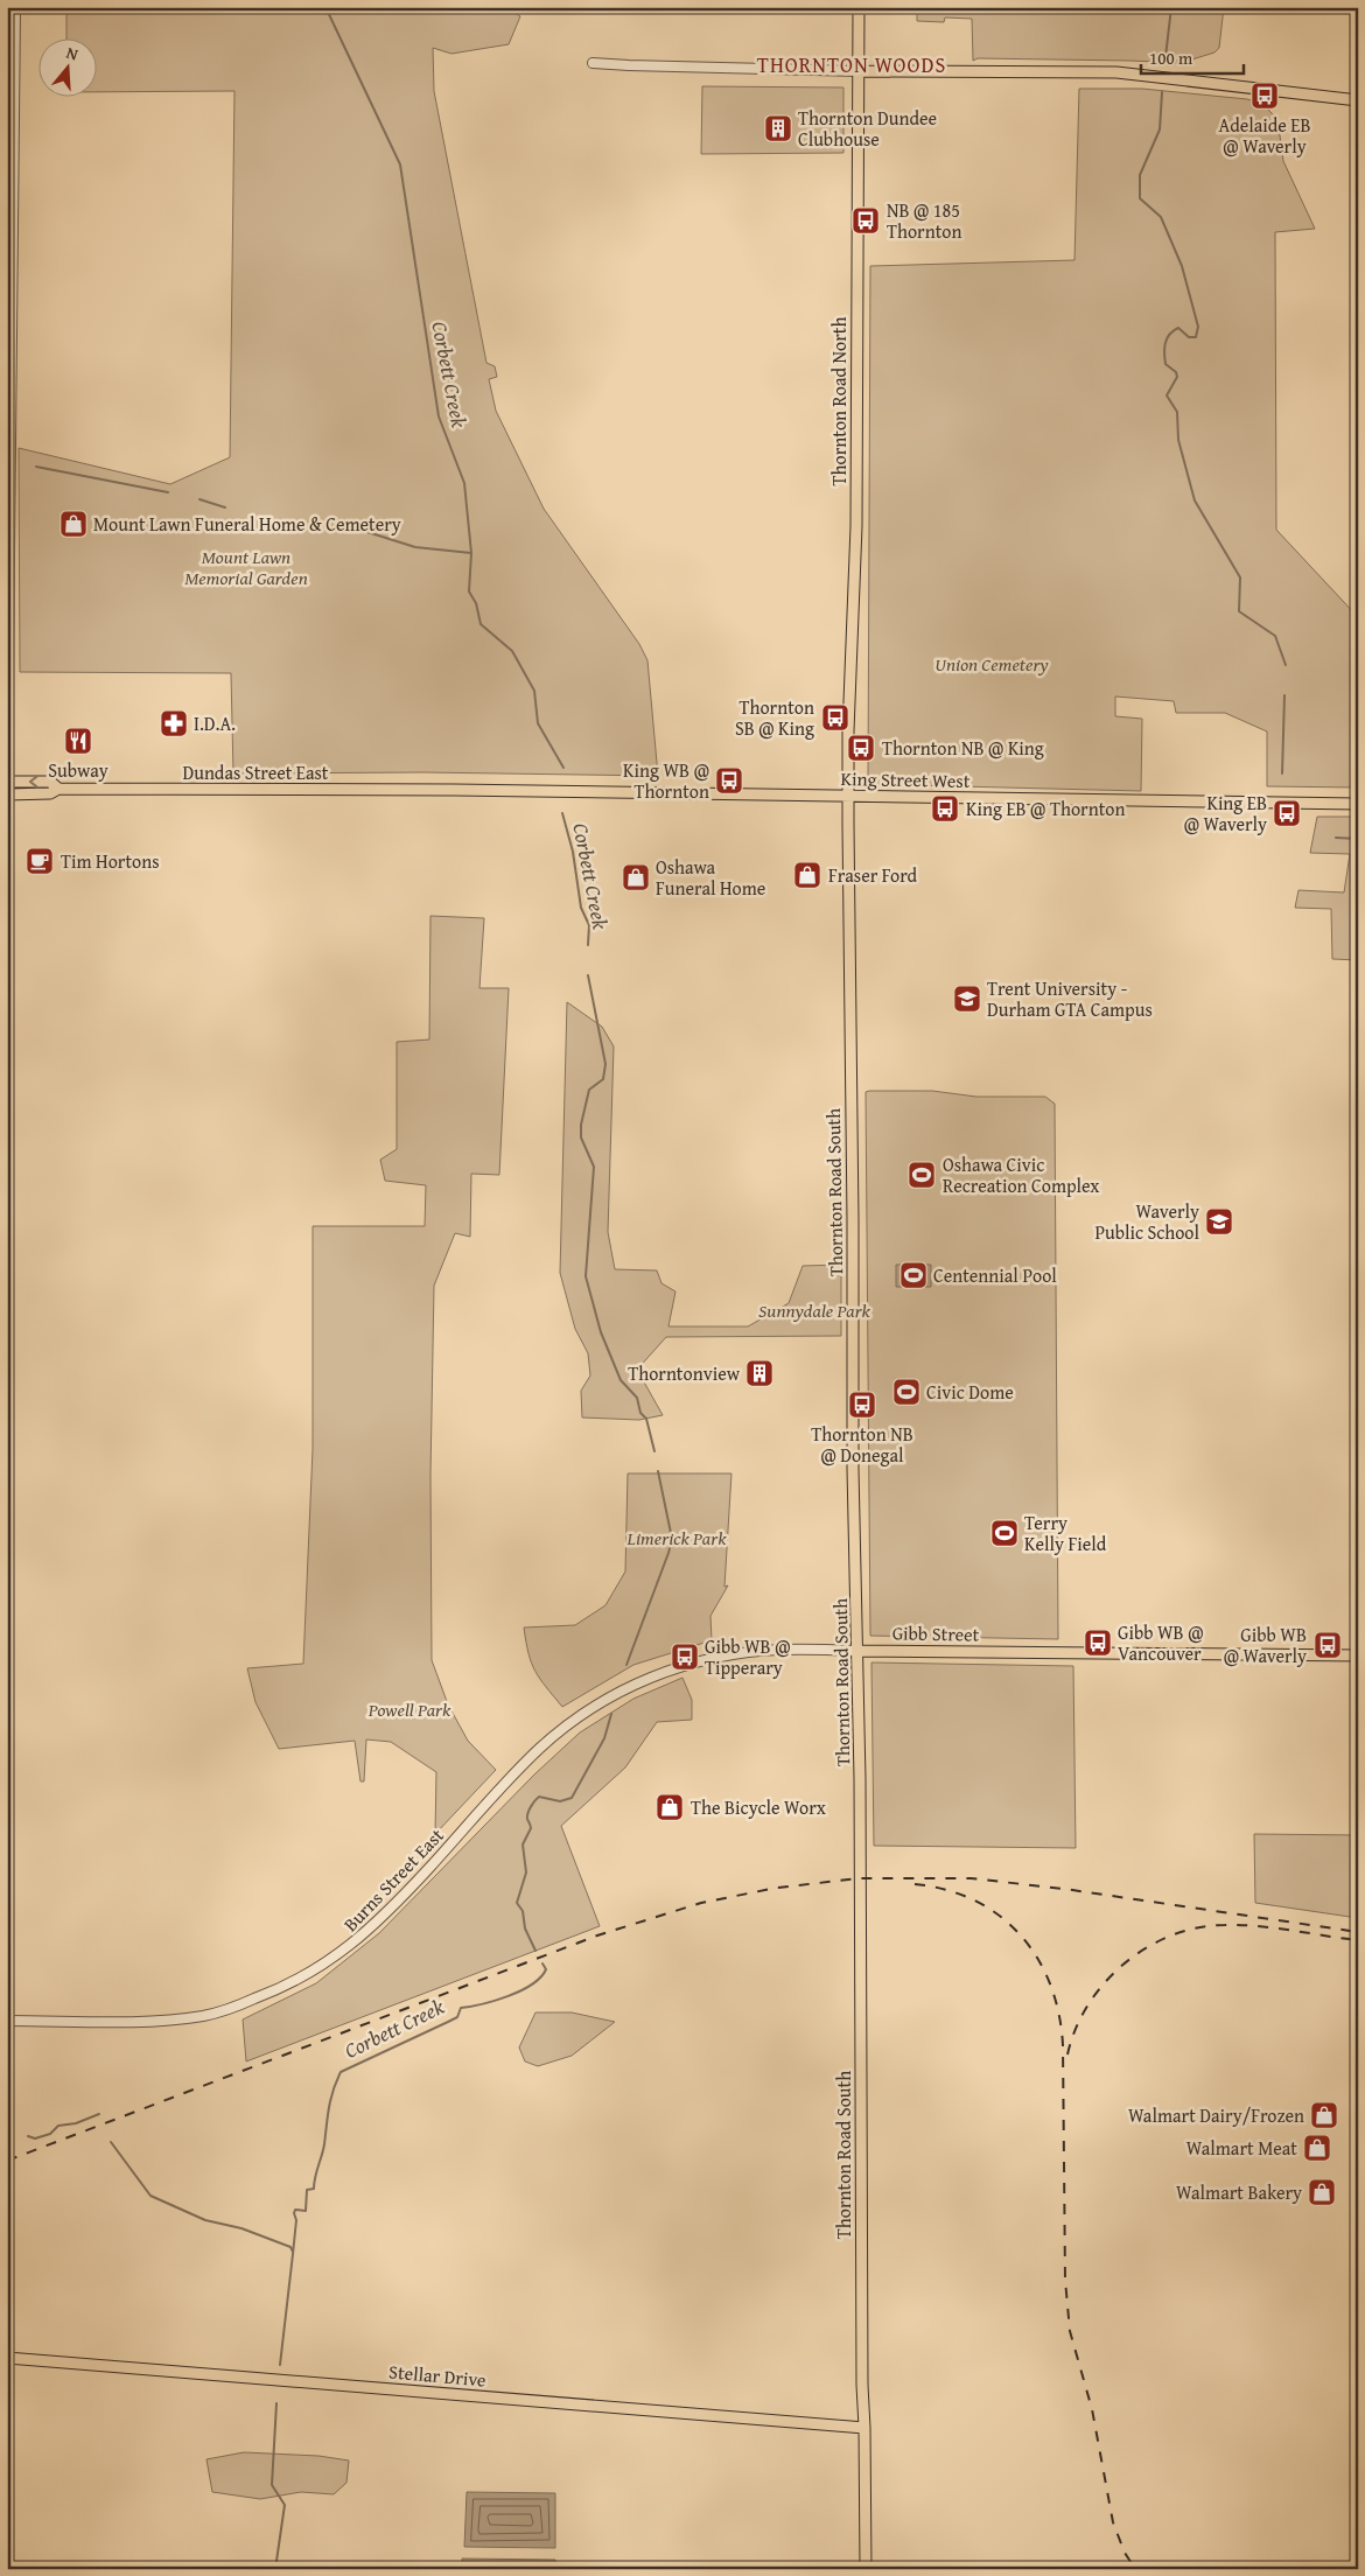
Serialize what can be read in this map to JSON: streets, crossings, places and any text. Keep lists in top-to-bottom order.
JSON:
{
  "streets": {
    "main road": [
      "Thornton Road North",
      "Dundas Street East",
      "King Street West",
      "Thornton Road South",
      "Gibb Street",
      "Stellar Drive"
    ],
    "street": ["Burns Street East"]
  },
  "crossings": [
    ["Thornton Road North", "King Street West"],
    ["Thornton Road North", "Thornton Road South"],
    ["Dundas Street East", "King Street West"],
    ["King Street West", "Thornton Road South"],
    ["Thornton Road South", "Gibb Street"],
    ["Thornton Road South", "Stellar Drive"],
    ["Gibb Street", "Burns Street East"]
  ],
  "districts": ["THORNTON WOODS"],
  "water": ["Corbett Creek"],
  "parks": [
    "Mount Lawn Memorial Garden",
    "Union Cemetery",
    "Sunnydale Park",
    "Limerick Park",
    "Powell Park"
  ],
  "places": {
    "bus stop": [
      "Adelaide EB @ Waverly",
      "NB @ 185 Thornton",
      "Thornton SB @ King",
      "Thornton NB @ King",
      "King WB @ Thornton",
      "King EB @ Thornton",
      "King EB @ Waverly",
      "Thornton NB @ Donegal",
      "Gibb WB @ Vancouver",
      "Gibb WB @ Waverly",
      "Gibb WB @ Tipperary"
    ],
    "building": ["Thornton Dundee Clubhouse", "Thorntonview"],
    "shop": [
      "Mount Lawn Funeral Home & Cemetery",
      "Fraser Ford",
      "Oshawa Funeral Home",
      "The Bicycle Worx",
      "Walmart Dairy/Frozen",
      "Walmart Meat",
      "Walmart Bakery"
    ],
    "pharmacy": ["I.D.A."],
    "restaurant": ["Subway"],
    "cafe": ["Tim Hortons"],
    "school or university": ["Trent University - Durham GTA Campus", "Waverly Public School"],
    "sports": [
      "Oshawa Civic Recreation Complex",
      "Centennial Pool",
      "Civic Dome",
      "Terry Kelly Field"
    ]
  },
  "scale_bar": "100 m",
  "north": "top"
}
